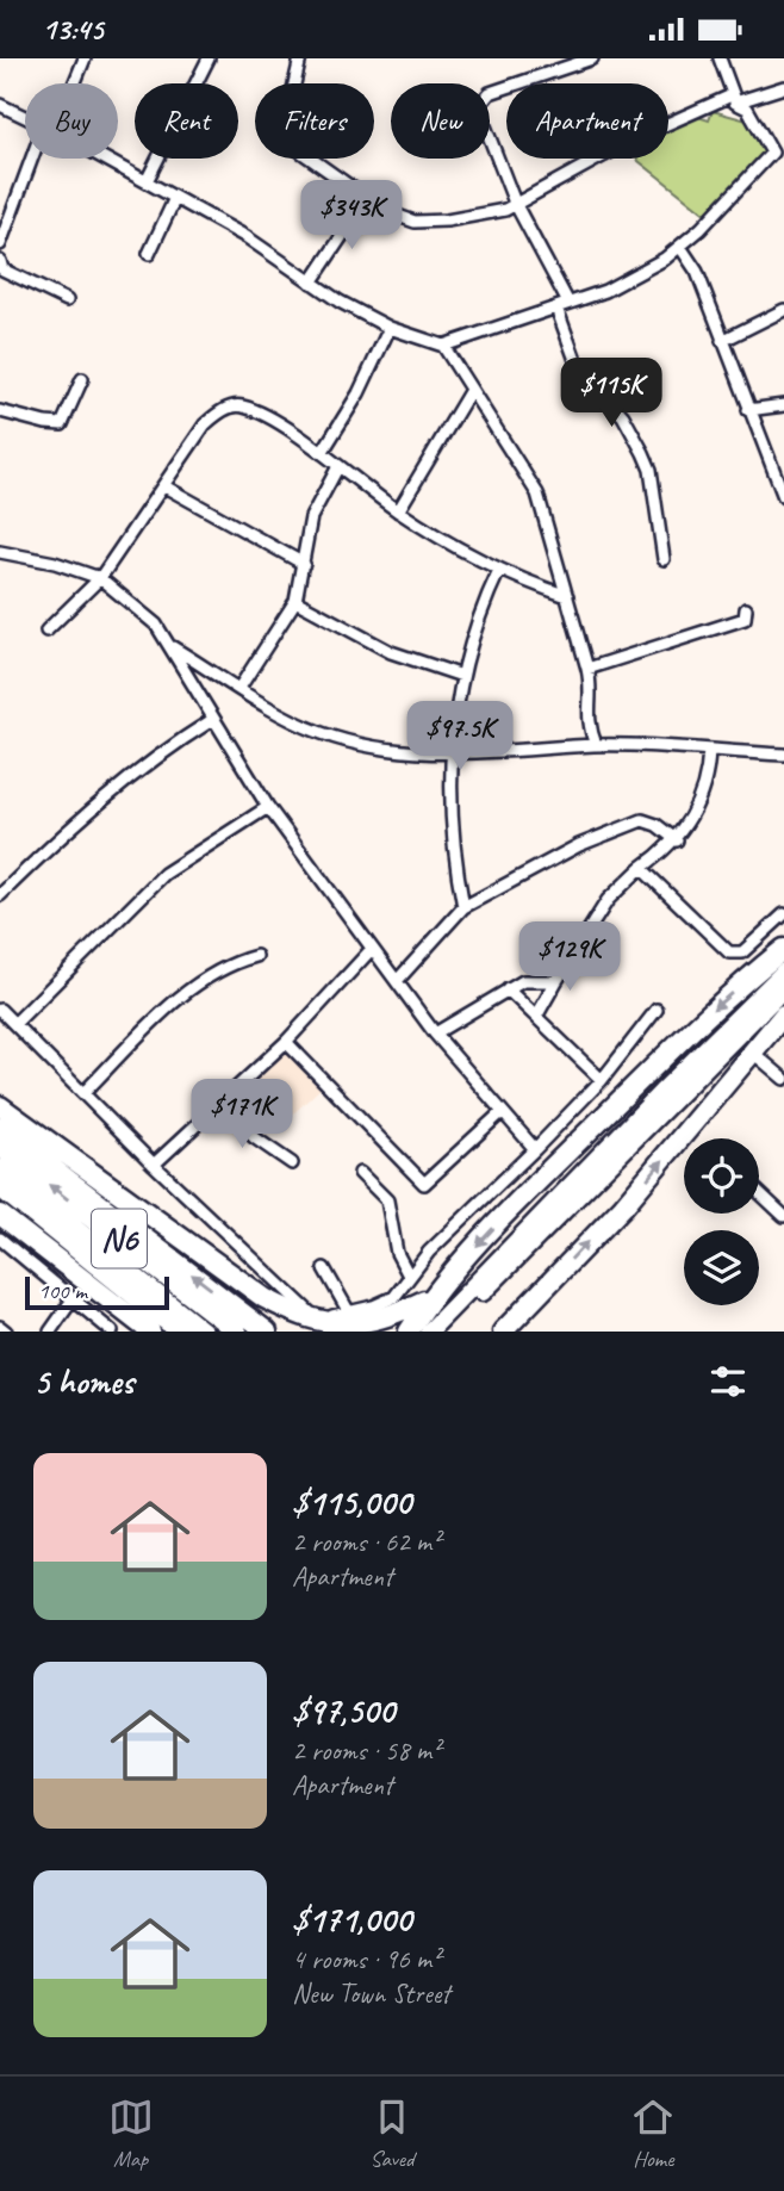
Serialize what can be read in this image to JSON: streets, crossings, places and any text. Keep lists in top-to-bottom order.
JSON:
{
  "streets": {
    "highway": ["N6"]
  },
  "scale_bar": "100 m",
  "page": {
    "status": "13:45",
    "chip": [
      "Buy",
      "Rent",
      "Filters",
      "New",
      "Apartment"
    ],
    "price": [
      "$343K",
      "$115K",
      "$97.5K",
      "$129K",
      "$171K"
    ],
    "scale": "100 m",
    "heading": "5 homes",
    "list": [
      {
        "name": "$115,000",
        "note": "2 rooms · 62 m² · Apartment"
      },
      {
        "name": "$97,500",
        "note": "2 rooms · 58 m² · Apartment"
      },
      {
        "name": "$171,000",
        "note": "4 rooms · 96 m² · New Town Street"
      }
    ],
    "tabs": ["Map", "Saved", "Home"]
  }
}
